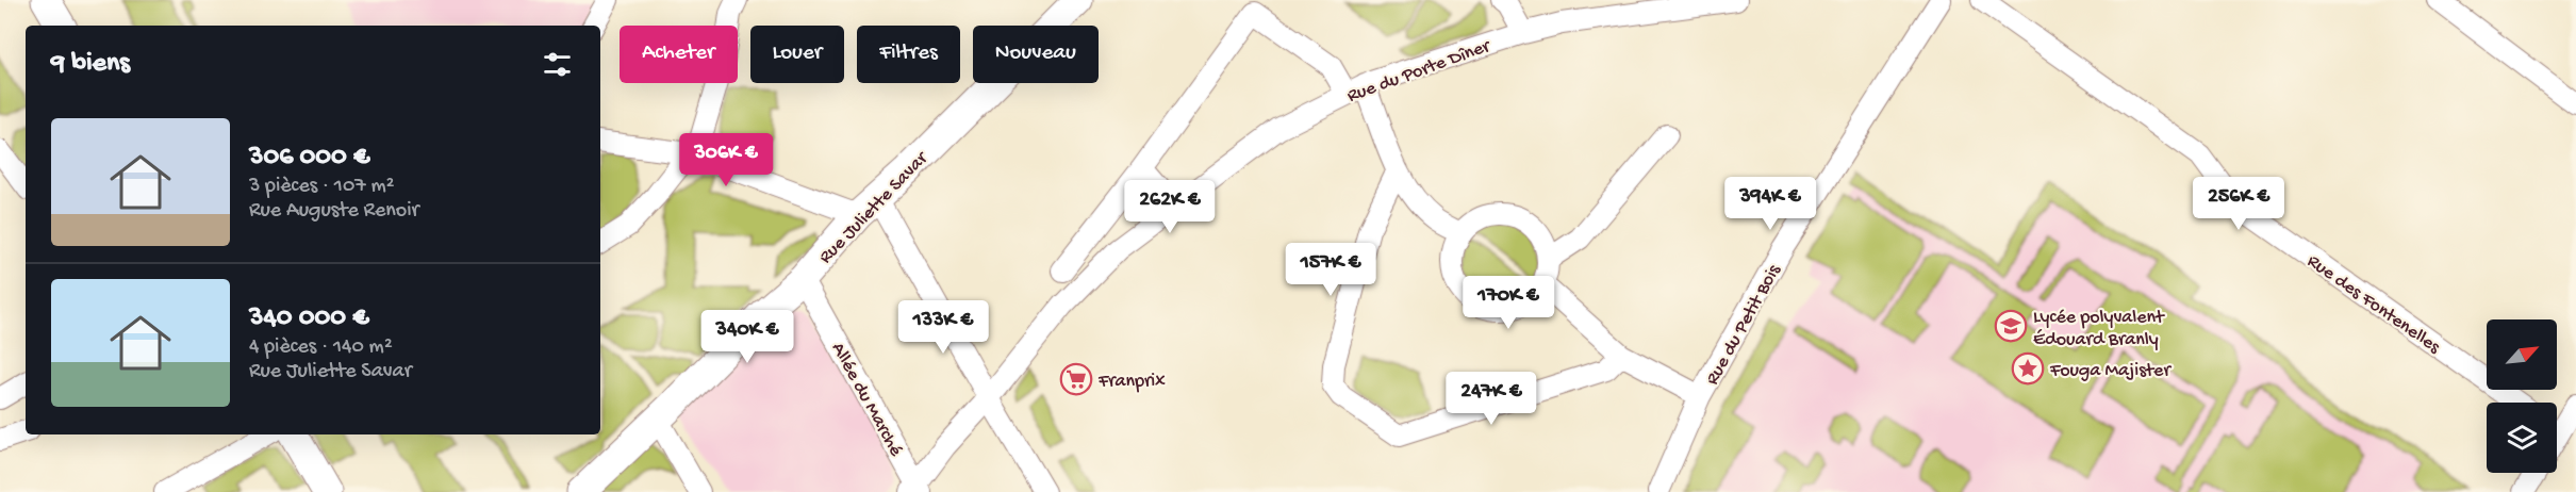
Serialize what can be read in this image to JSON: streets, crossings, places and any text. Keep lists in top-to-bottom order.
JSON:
{
  "streets": {
    "street": [
      "Rue du Porte Dîner",
      "Rue Juliette Savar",
      "Rue des Fontenelles",
      "Rue du Petit Bois",
      "Allée du Marché"
    ]
  },
  "crossings": [
    ["Rue du Porte Dîner", "Allée du Marché"],
    ["Rue Juliette Savar", "Allée du Marché"]
  ],
  "places": {
    "school or university": ["Lycée polyvalent Édouard Branly"],
    "place": ["Fouga Majister"],
    "supermarket": ["Franprix"]
  },
  "north": "top right",
  "page": {
    "chip": [
      "Acheter",
      "Louer",
      "Filtres",
      "Nouveau"
    ],
    "heading": "9 biens",
    "list": [
      {
        "name": "306 000 €",
        "note": "3 pièces · 107 m² · Rue Auguste Renoir"
      },
      {
        "name": "340 000 €",
        "note": "4 pièces · 140 m² · Rue Juliette Savar"
      }
    ],
    "price": [
      "306K €",
      "394K €",
      "256K €",
      "262K €",
      "157K €",
      "170K €",
      "133K €",
      "340K €",
      "247K €"
    ]
  }
}
